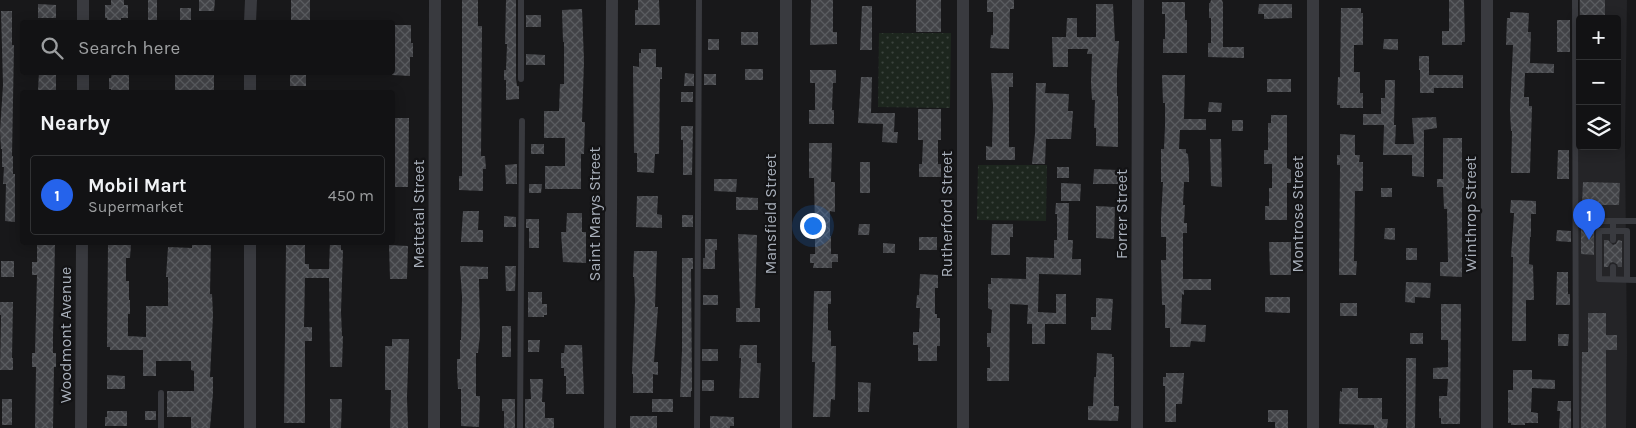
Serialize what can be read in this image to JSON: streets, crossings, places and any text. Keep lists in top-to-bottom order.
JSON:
{
  "streets": {
    "street": [
      "Mettetal Street",
      "Saint Marys Street",
      "Mansfield Street",
      "Rutherford Street",
      "Forrer Street",
      "Montrose Street",
      "Winthrop Street",
      "Woodmont Avenue"
    ]
  },
  "page": {
    "map_buttons": ["+", "−"],
    "search": "Search here",
    "heading": "Nearby",
    "list": [
      {
        "mark": "1",
        "name": "Mobil Mart",
        "note": "Supermarket",
        "value": "450 m"
      }
    ],
    "pins": "1"
  }
}
